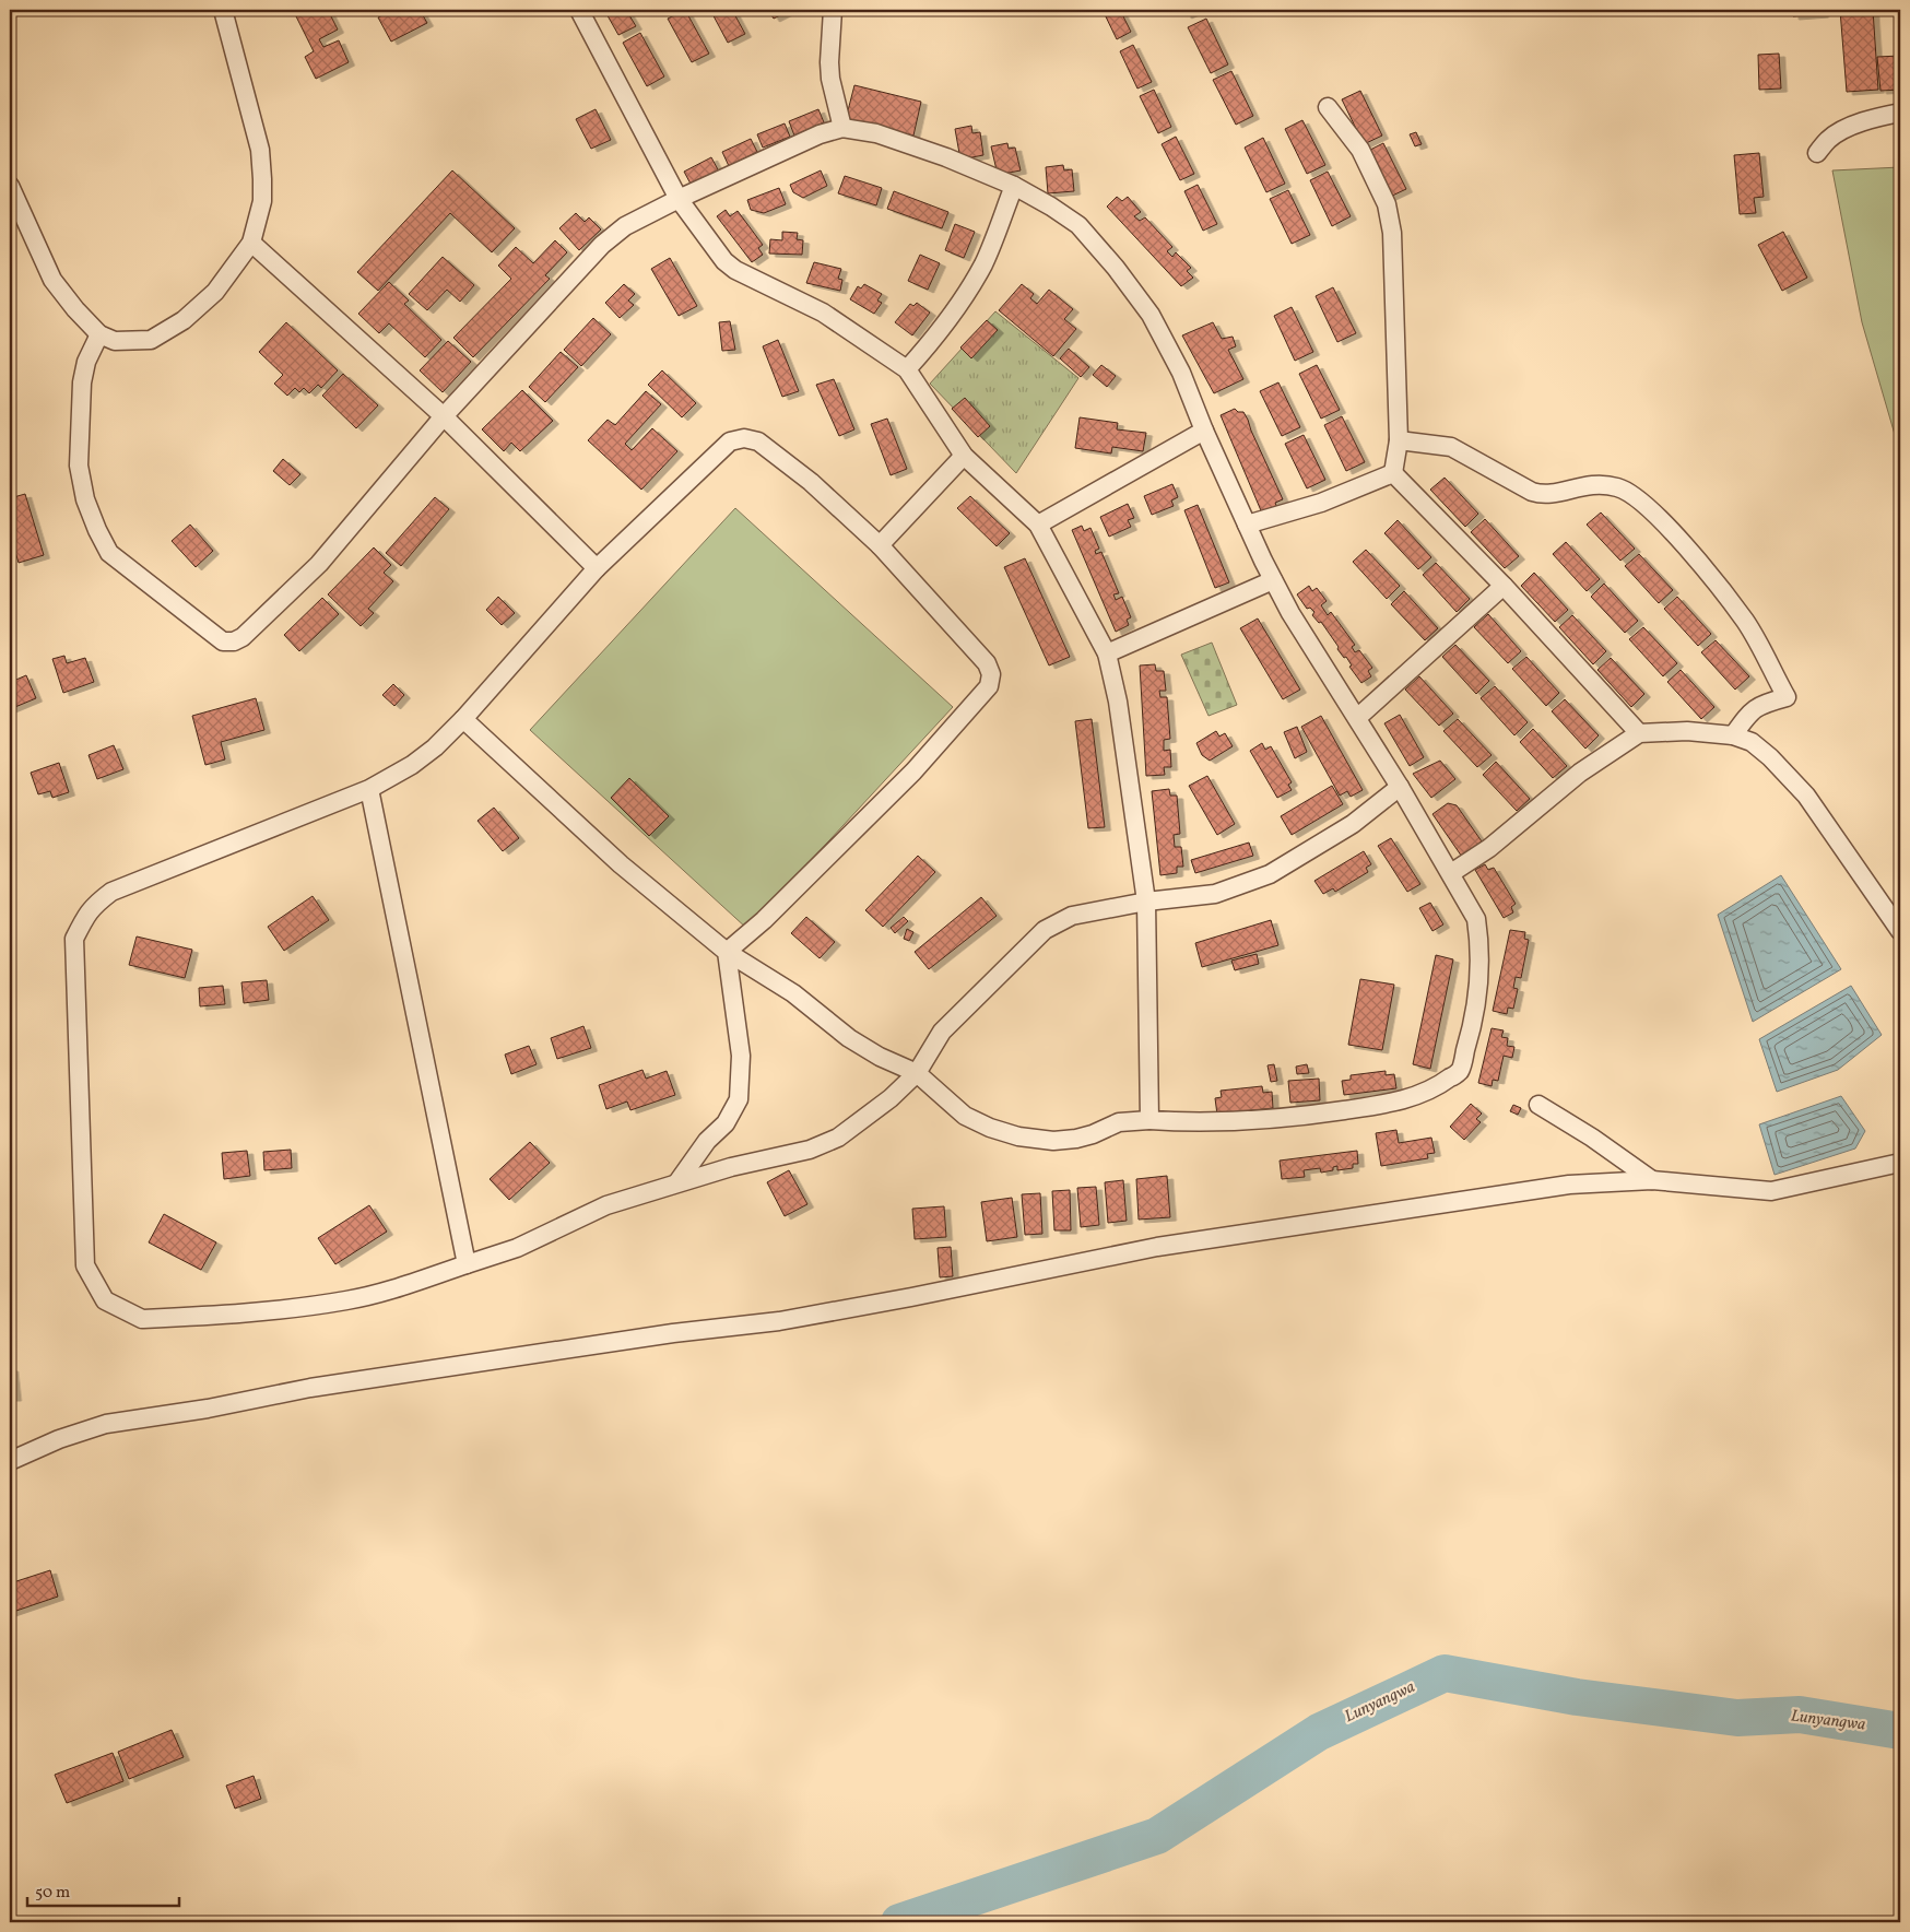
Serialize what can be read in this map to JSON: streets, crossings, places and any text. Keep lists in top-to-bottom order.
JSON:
{
  "water": ["Lunyangwa"],
  "scale_bar": "50 m"
}
